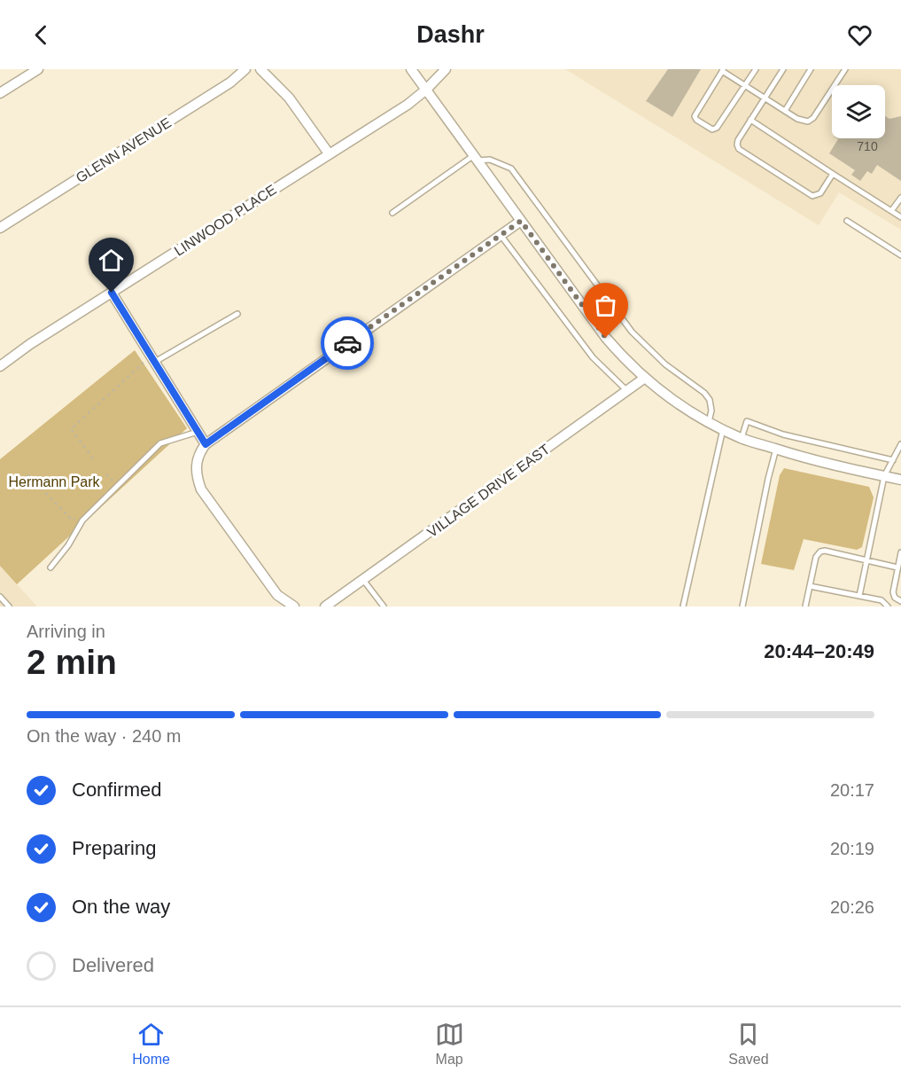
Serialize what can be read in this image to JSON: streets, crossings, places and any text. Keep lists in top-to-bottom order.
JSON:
{
  "streets": {
    "street": ["GLENN AVENUE", "LINWOOD PLACE", "VILLAGE DRIVE EAST"]
  },
  "parks": ["Hermann Park"],
  "house_numbers": ["710"],
  "page": {
    "header": "Dashr",
    "heading": ["2 min", "Arriving in", "20:44–20:49"],
    "bar": "On the way · 240 m",
    "list": [
      ["Confirmed", "20:17"],
      ["Preparing", "20:19"],
      ["On the way", "20:26"],
      "Delivered"
    ],
    "tabs": ["Home", "Map", "Saved"]
  }
}
